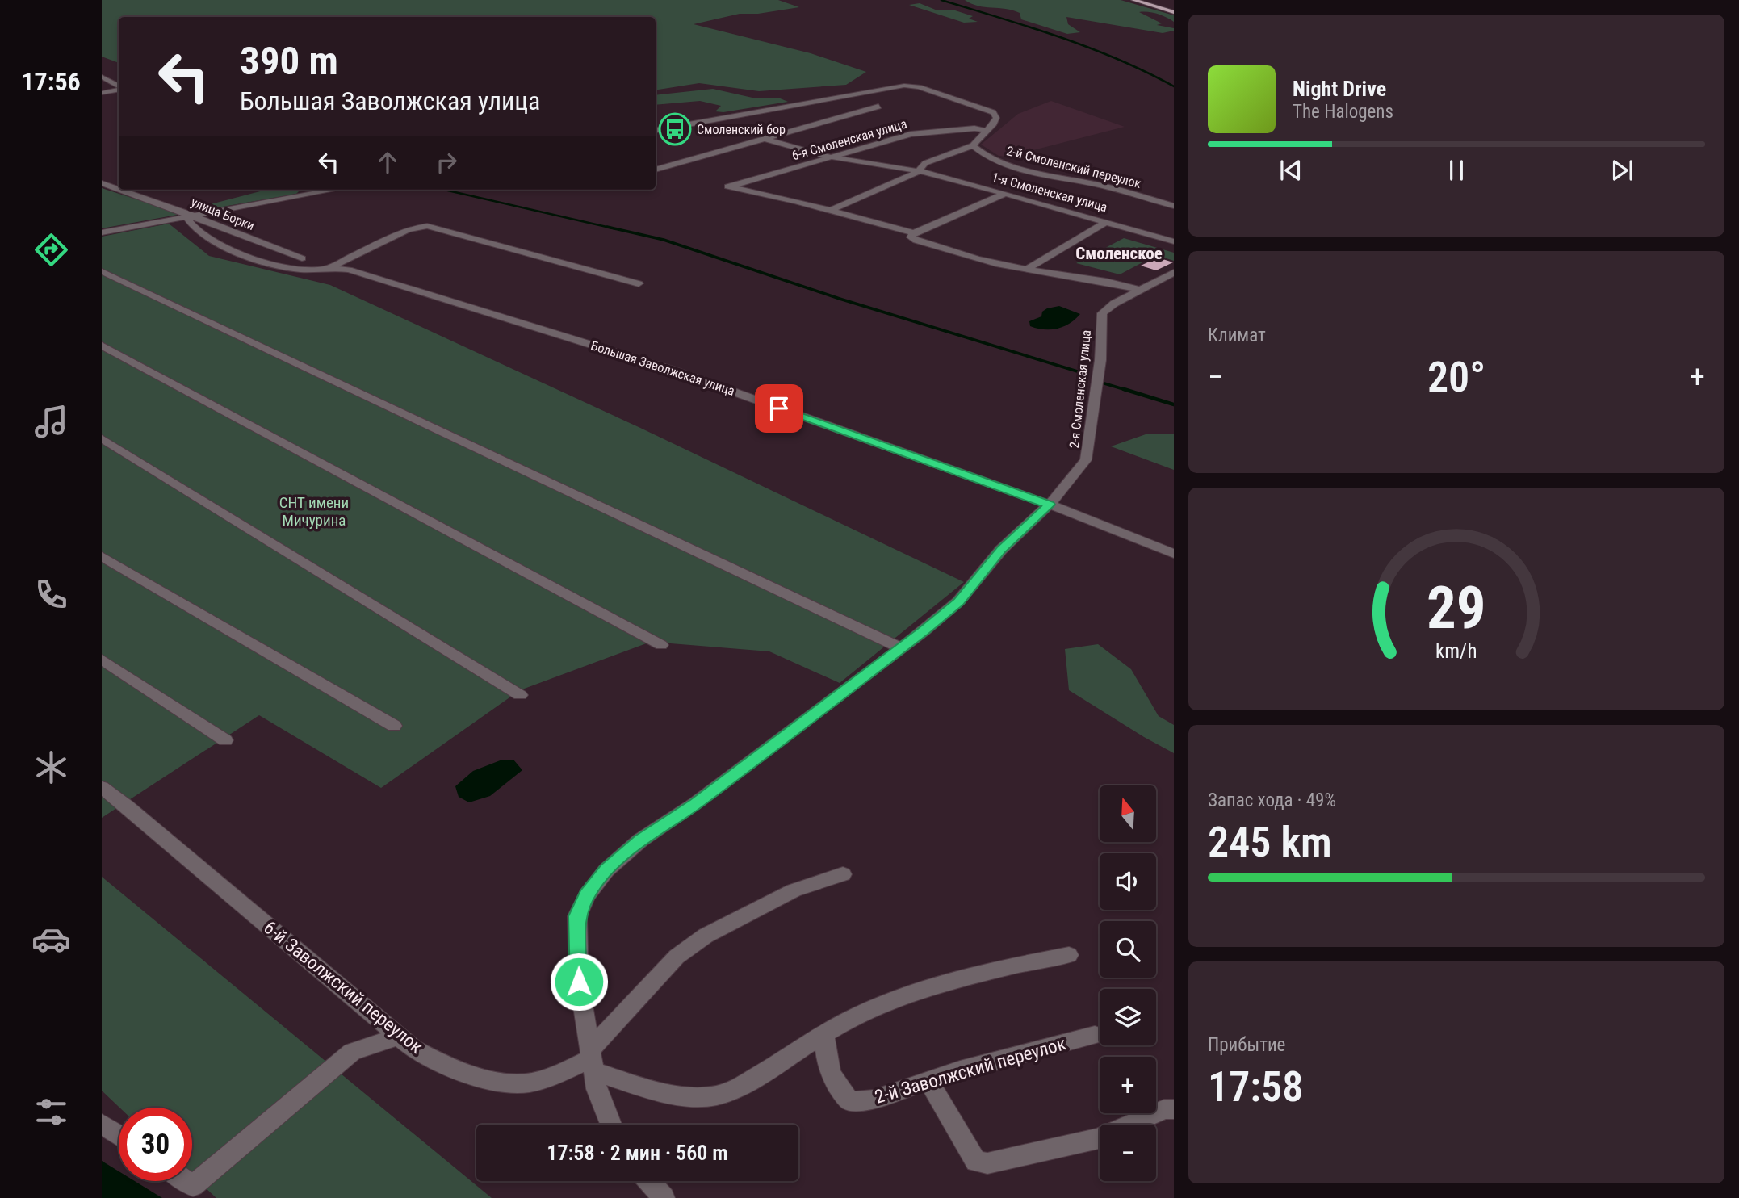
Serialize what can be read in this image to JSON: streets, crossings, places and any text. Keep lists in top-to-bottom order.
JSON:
{
  "streets": {
    "street": [
      "6-я Смоленская улица",
      "2-й Смоленский переулок",
      "1-я Смоленская улица",
      "улица Борки",
      "Большая Заволжская улица",
      "2-я Смоленская улица",
      "6-й Заволжский переулок",
      "2-й Заволжский переулок"
    ]
  },
  "crossings": [
    ["6-я Смоленская улица", "1-я Смоленская улица"],
    ["улица Борки", "Большая Заволжская улица"],
    ["Большая Заволжская улица", "2-я Смоленская улица"]
  ],
  "districts": ["Смоленское"],
  "parks": ["СНТ имени Мичурина"],
  "places": {
    "bus stop": ["Смоленский бор"]
  },
  "north": "top",
  "page": {
    "tabs": "17:56",
    "turn": ["390 m", "Большая Заволжская улица"],
    "song": ["Night Drive", "The Halogens"],
    "tile": [
      "Климат",
      ["Запас хода · 49%", "245 km"],
      ["Прибытие", "17:58"]
    ],
    "heat": ["−", "20°", "+"],
    "map_buttons": ["+", "−"],
    "limit": "30",
    "trip": "17:58 · 2 мин · 560 m",
    "gauge": ["29", "km/h"]
  }
}
